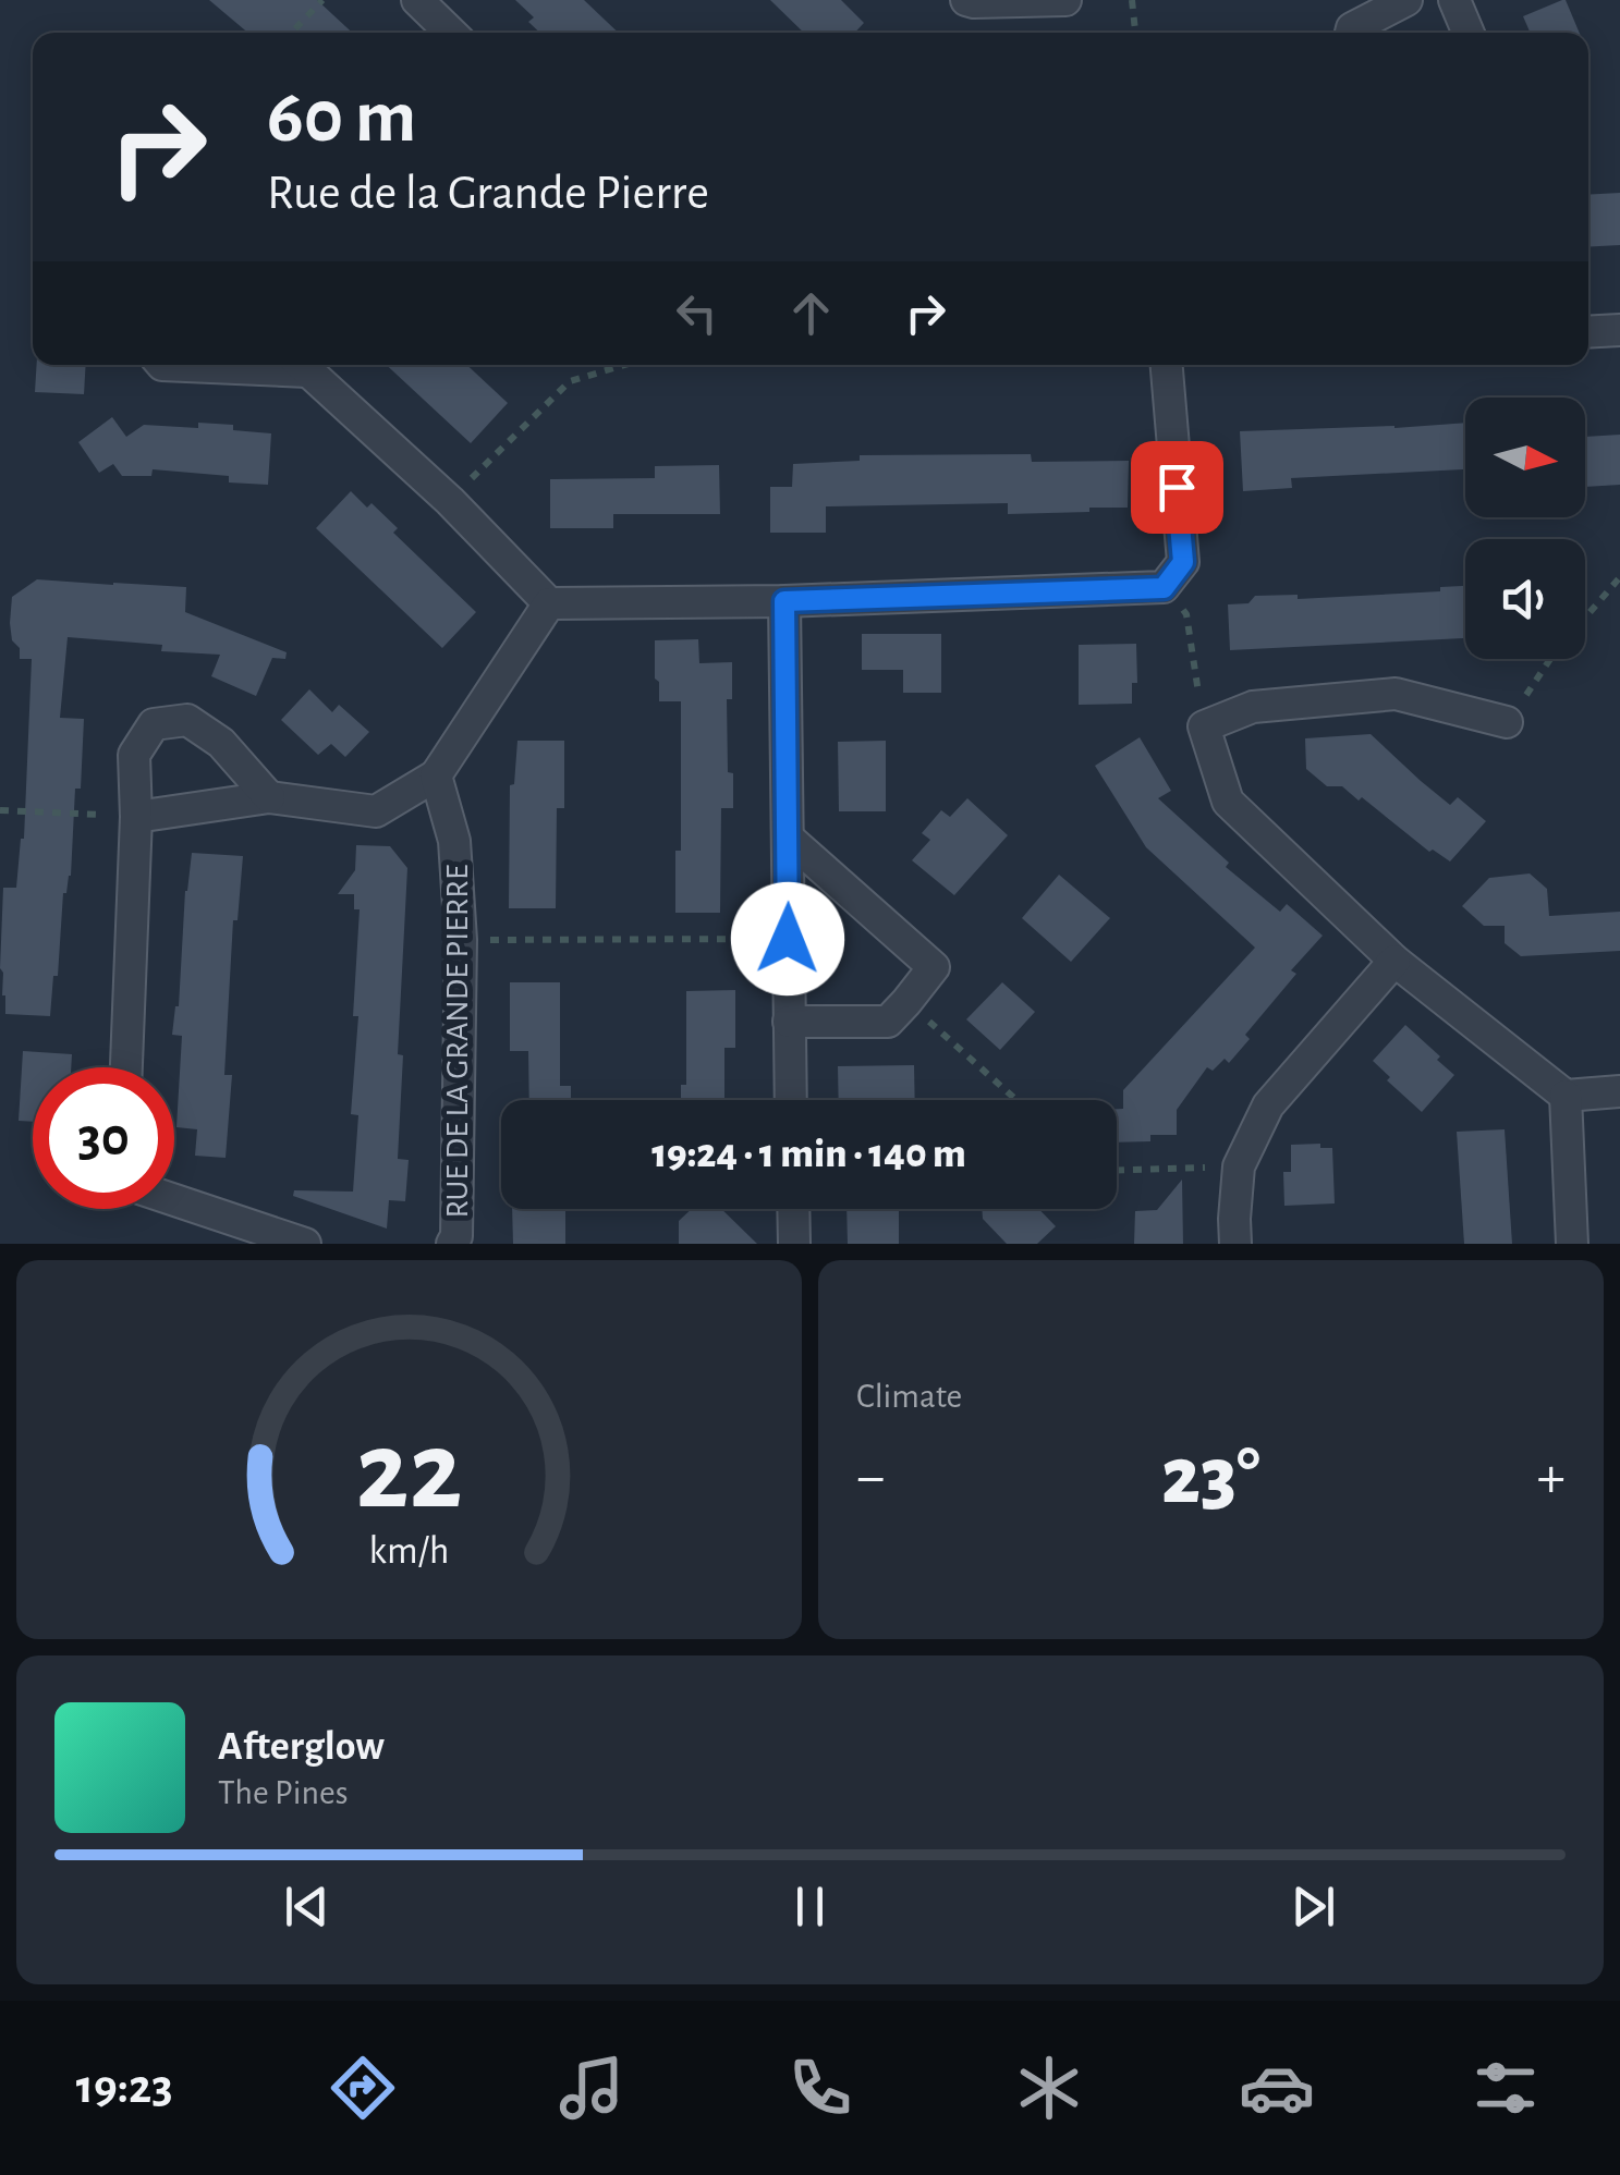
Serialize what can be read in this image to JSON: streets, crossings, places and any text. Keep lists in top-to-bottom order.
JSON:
{
  "streets": {
    "street": ["RUE DE LA GRANDE PIERRE"]
  },
  "north": "right",
  "page": {
    "turn": ["60 m", "Rue de la Grande Pierre"],
    "limit": "30",
    "trip": "19:24 · 1 min · 140 m",
    "tile": "Climate",
    "heat": ["−", "23°", "+"],
    "song": ["Afterglow", "The Pines"],
    "tabs": "19:23",
    "gauge": ["22", "km/h"]
  }
}
